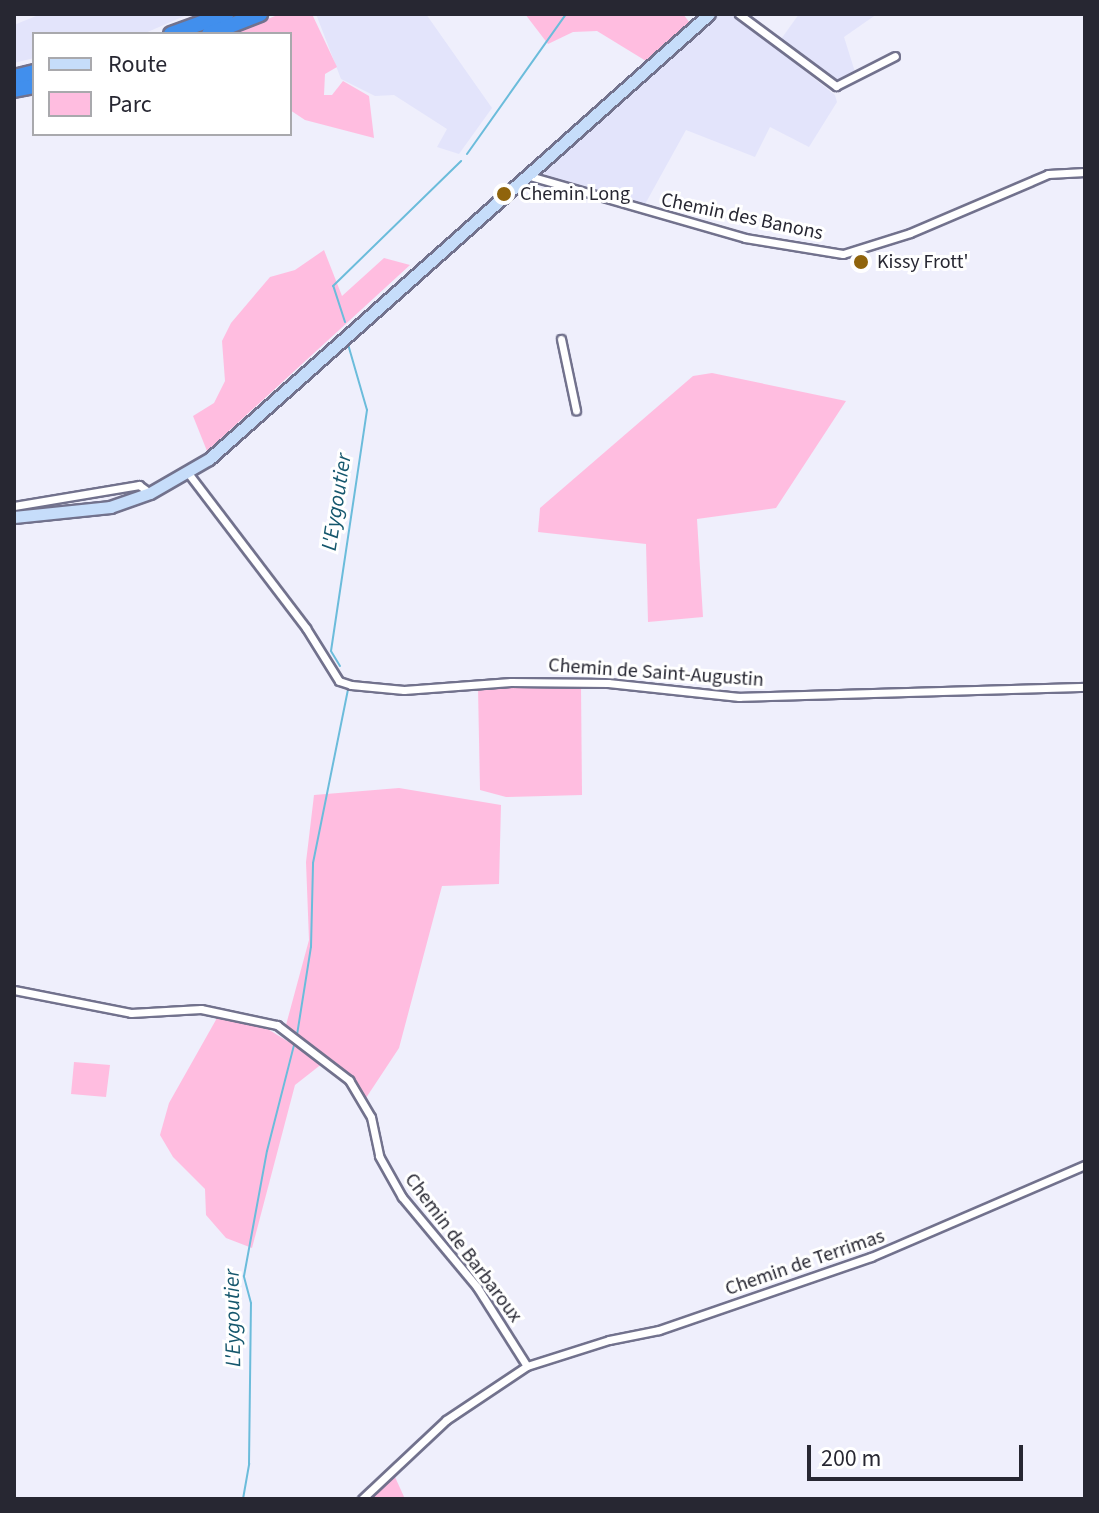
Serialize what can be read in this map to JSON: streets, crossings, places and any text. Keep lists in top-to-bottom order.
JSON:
{
  "streets": {
    "street": [
      "Chemin des Banons",
      "Chemin de Saint-Augustin",
      "Chemin de Barbaroux",
      "Chemin de Terrimas"
    ]
  },
  "crossings": [
    ["Chemin de Barbaroux", "Chemin de Terrimas"]
  ],
  "water": ["L'Eygoutier"],
  "places": ["Chemin Long", "Kissy Frott'"],
  "legend": ["Route", "Parc"],
  "scale_bar": "200 m"
}
